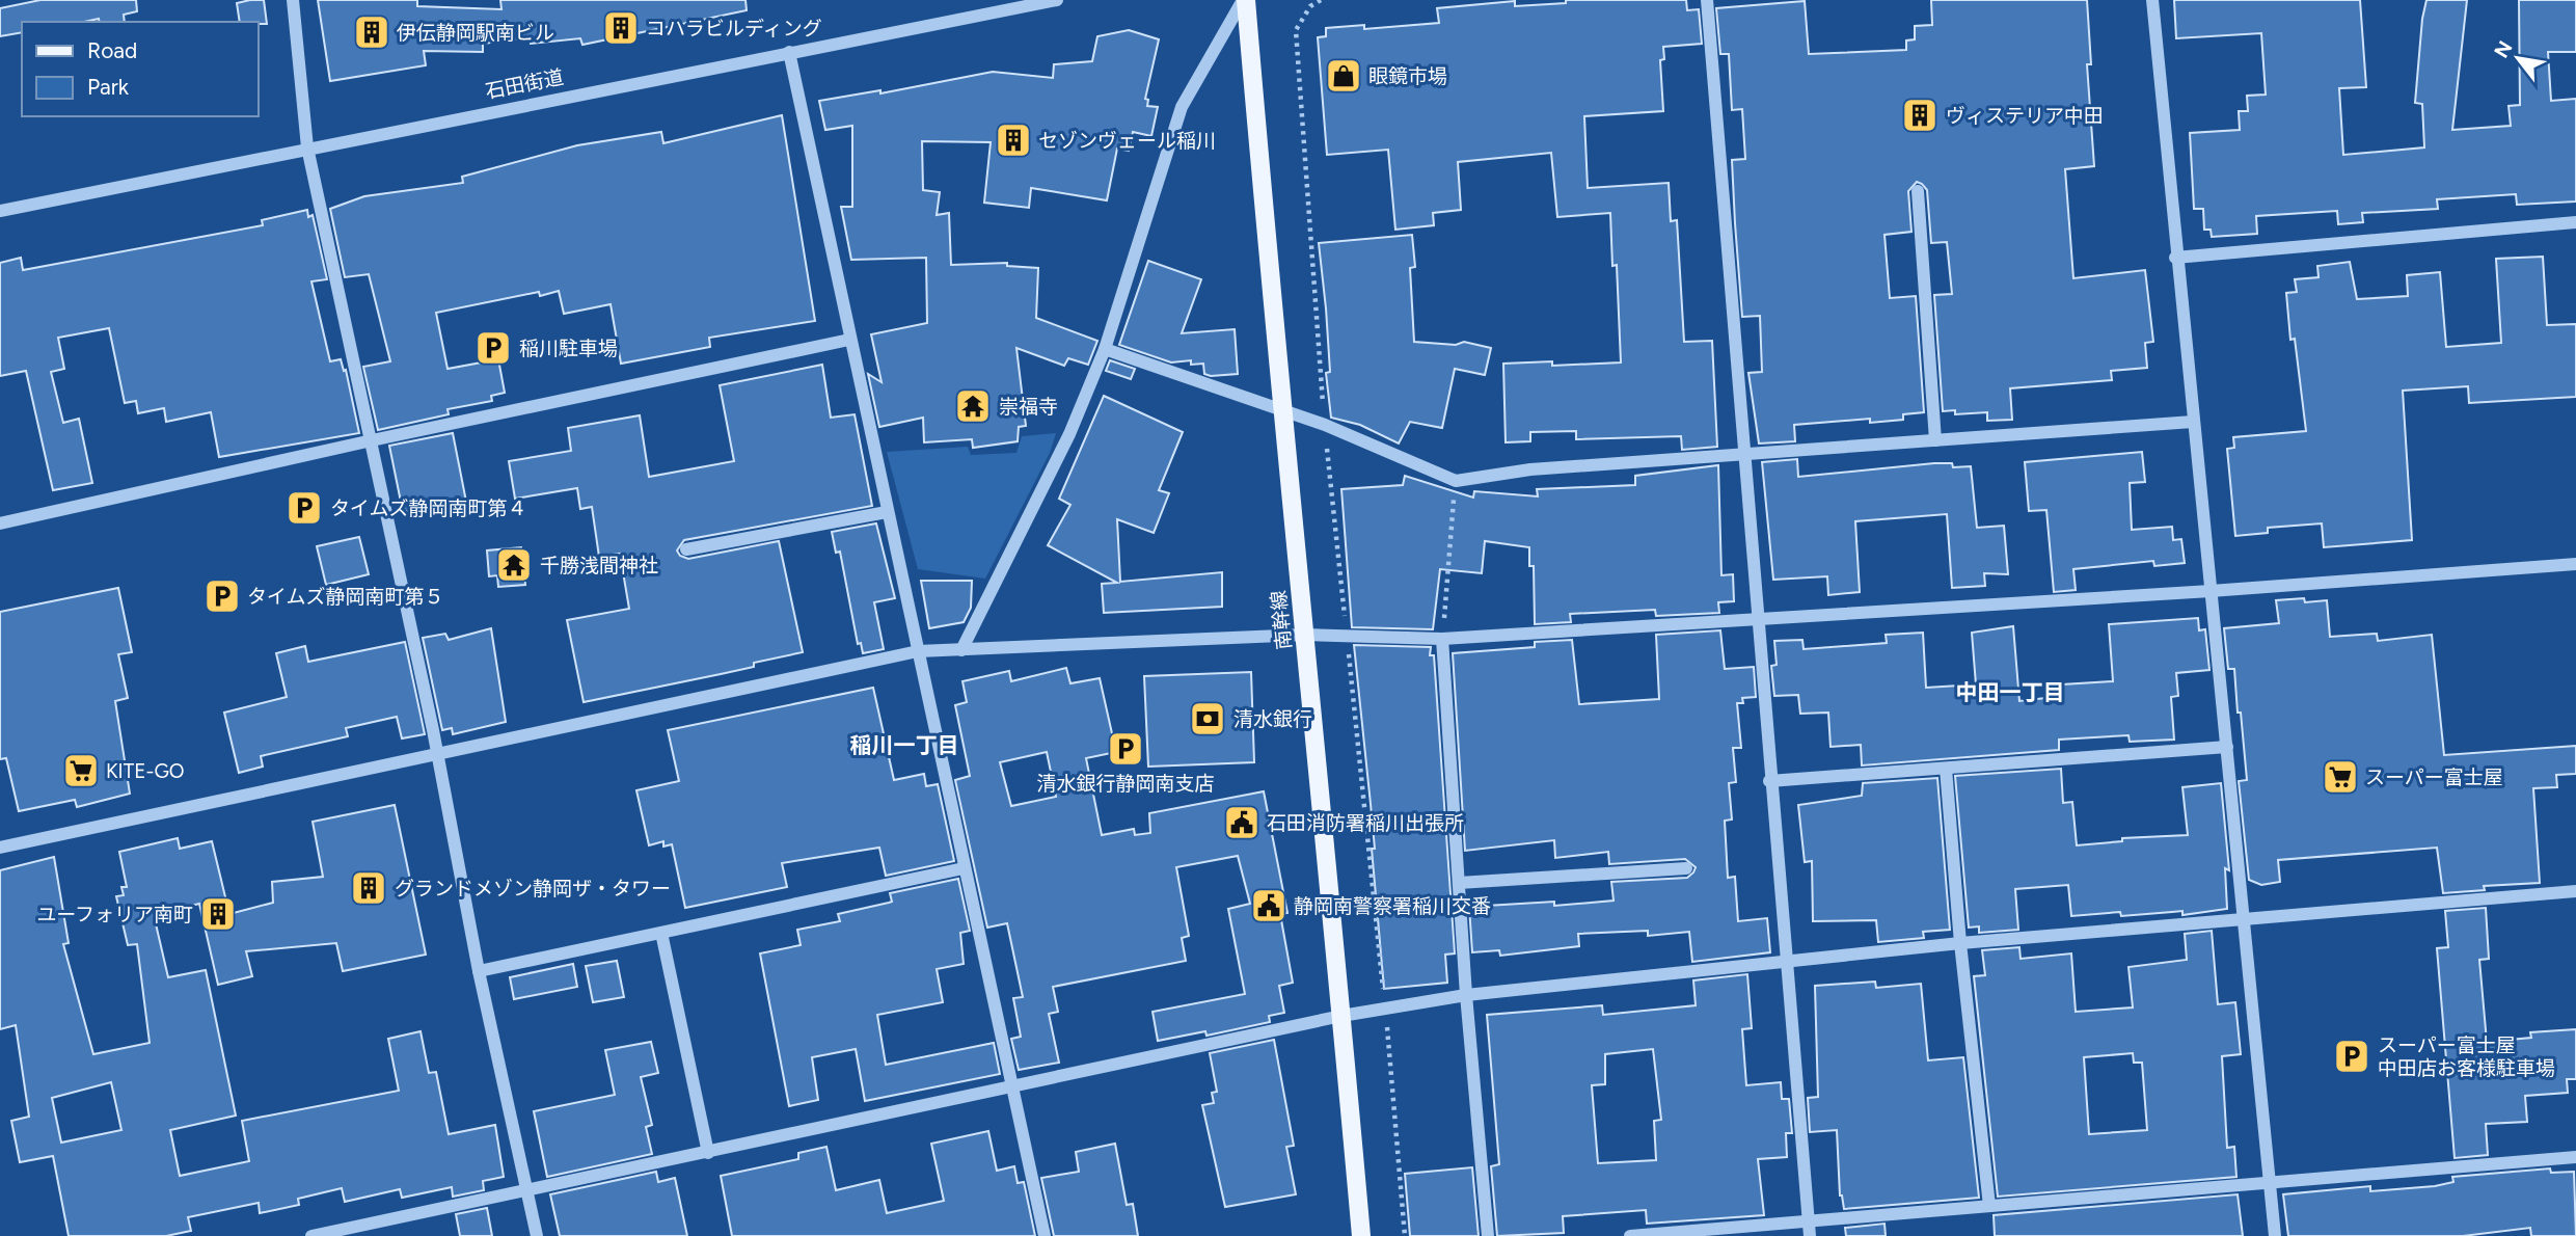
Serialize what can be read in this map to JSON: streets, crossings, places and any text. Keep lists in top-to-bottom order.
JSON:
{
  "streets": {
    "main road": ["南幹線"],
    "street": ["石田街道"]
  },
  "districts": ["中田一丁目", "稲川一丁目"],
  "places": {
    "building": [
      "コハラビルディング",
      "伊伝静岡駅南ビル",
      "ヴィステリア中田",
      "セゾンヴェール稲川",
      "グランドメゾン静岡ザ・タワー",
      "ユーフォリア南町"
    ],
    "shop": ["眼鏡市場"],
    "parking": [
      "稲川駐車場",
      "タイムズ静岡南町第４",
      "タイムズ静岡南町第５",
      "清水銀行静岡南支店",
      "スーパー富士屋 中田店お客様駐車場"
    ],
    "temple": ["崇福寺", "千勝浅間神社"],
    "bank": ["清水銀行"],
    "supermarket": ["KITE-GO", "スーパー富士屋"],
    "public building": ["石田消防署稲川出張所", "静岡南警察署稲川交番"]
  },
  "legend": ["Road", "Park"],
  "north": "top left"
}
